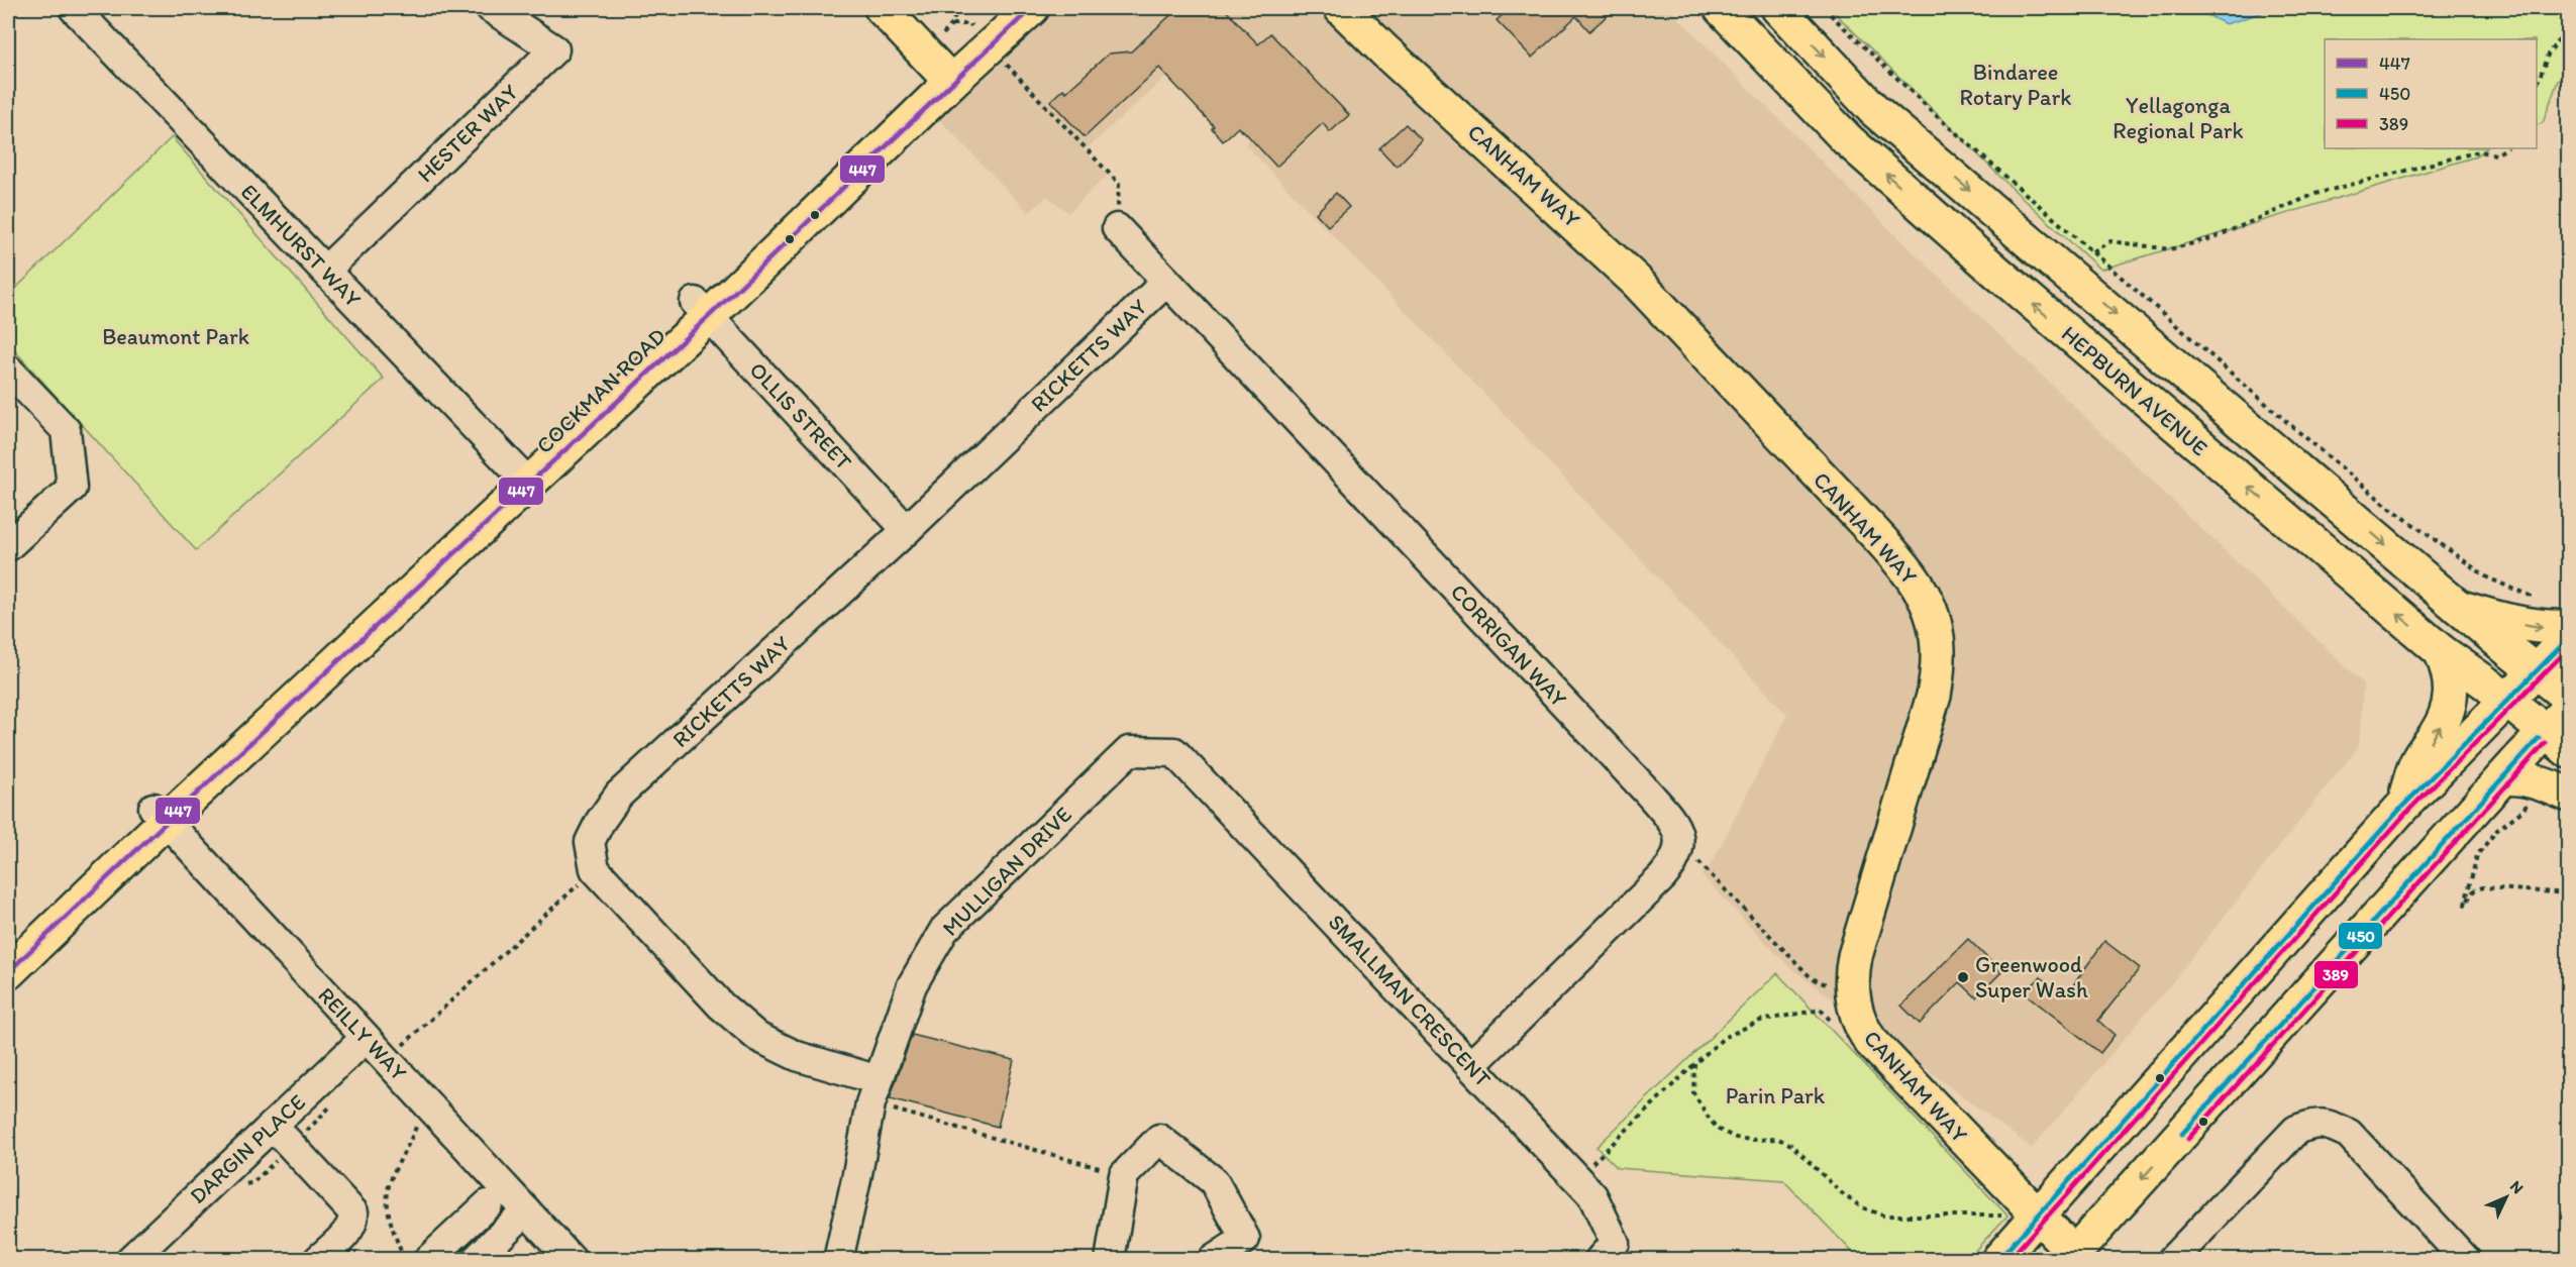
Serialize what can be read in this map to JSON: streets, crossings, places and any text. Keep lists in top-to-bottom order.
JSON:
{
  "streets": {
    "main road": ["CANHAM WAY", "COCKMAN ROAD", "HEPBURN AVENUE"],
    "street": [
      "HESTER WAY",
      "ELMHURST WAY",
      "RICKETTS WAY",
      "OLLIS STREET",
      "CORRIGAN WAY",
      "MULLIGAN DRIVE",
      "SMALLMAN CRESCENT",
      "REILLY WAY",
      "DARGIN PLACE"
    ]
  },
  "crossings": [
    ["HESTER WAY", "ELMHURST WAY"],
    ["ELMHURST WAY", "COCKMAN ROAD"],
    ["RICKETTS WAY", "OLLIS STREET"],
    ["RICKETTS WAY", "CORRIGAN WAY"],
    ["COCKMAN ROAD", "OLLIS STREET"],
    ["COCKMAN ROAD", "REILLY WAY"],
    ["MULLIGAN DRIVE", "SMALLMAN CRESCENT"],
    ["REILLY WAY", "DARGIN PLACE"]
  ],
  "parks": [
    "Bindaree Rotary Park",
    "Yellagonga Regional Park",
    "Beaumont Park",
    "Parin Park"
  ],
  "places": ["Greenwood Super Wash"],
  "lines": ["transit line 447", "transit line 450", "transit line 389"],
  "legend": ["447", "450", "389"],
  "north": "top right"
}
